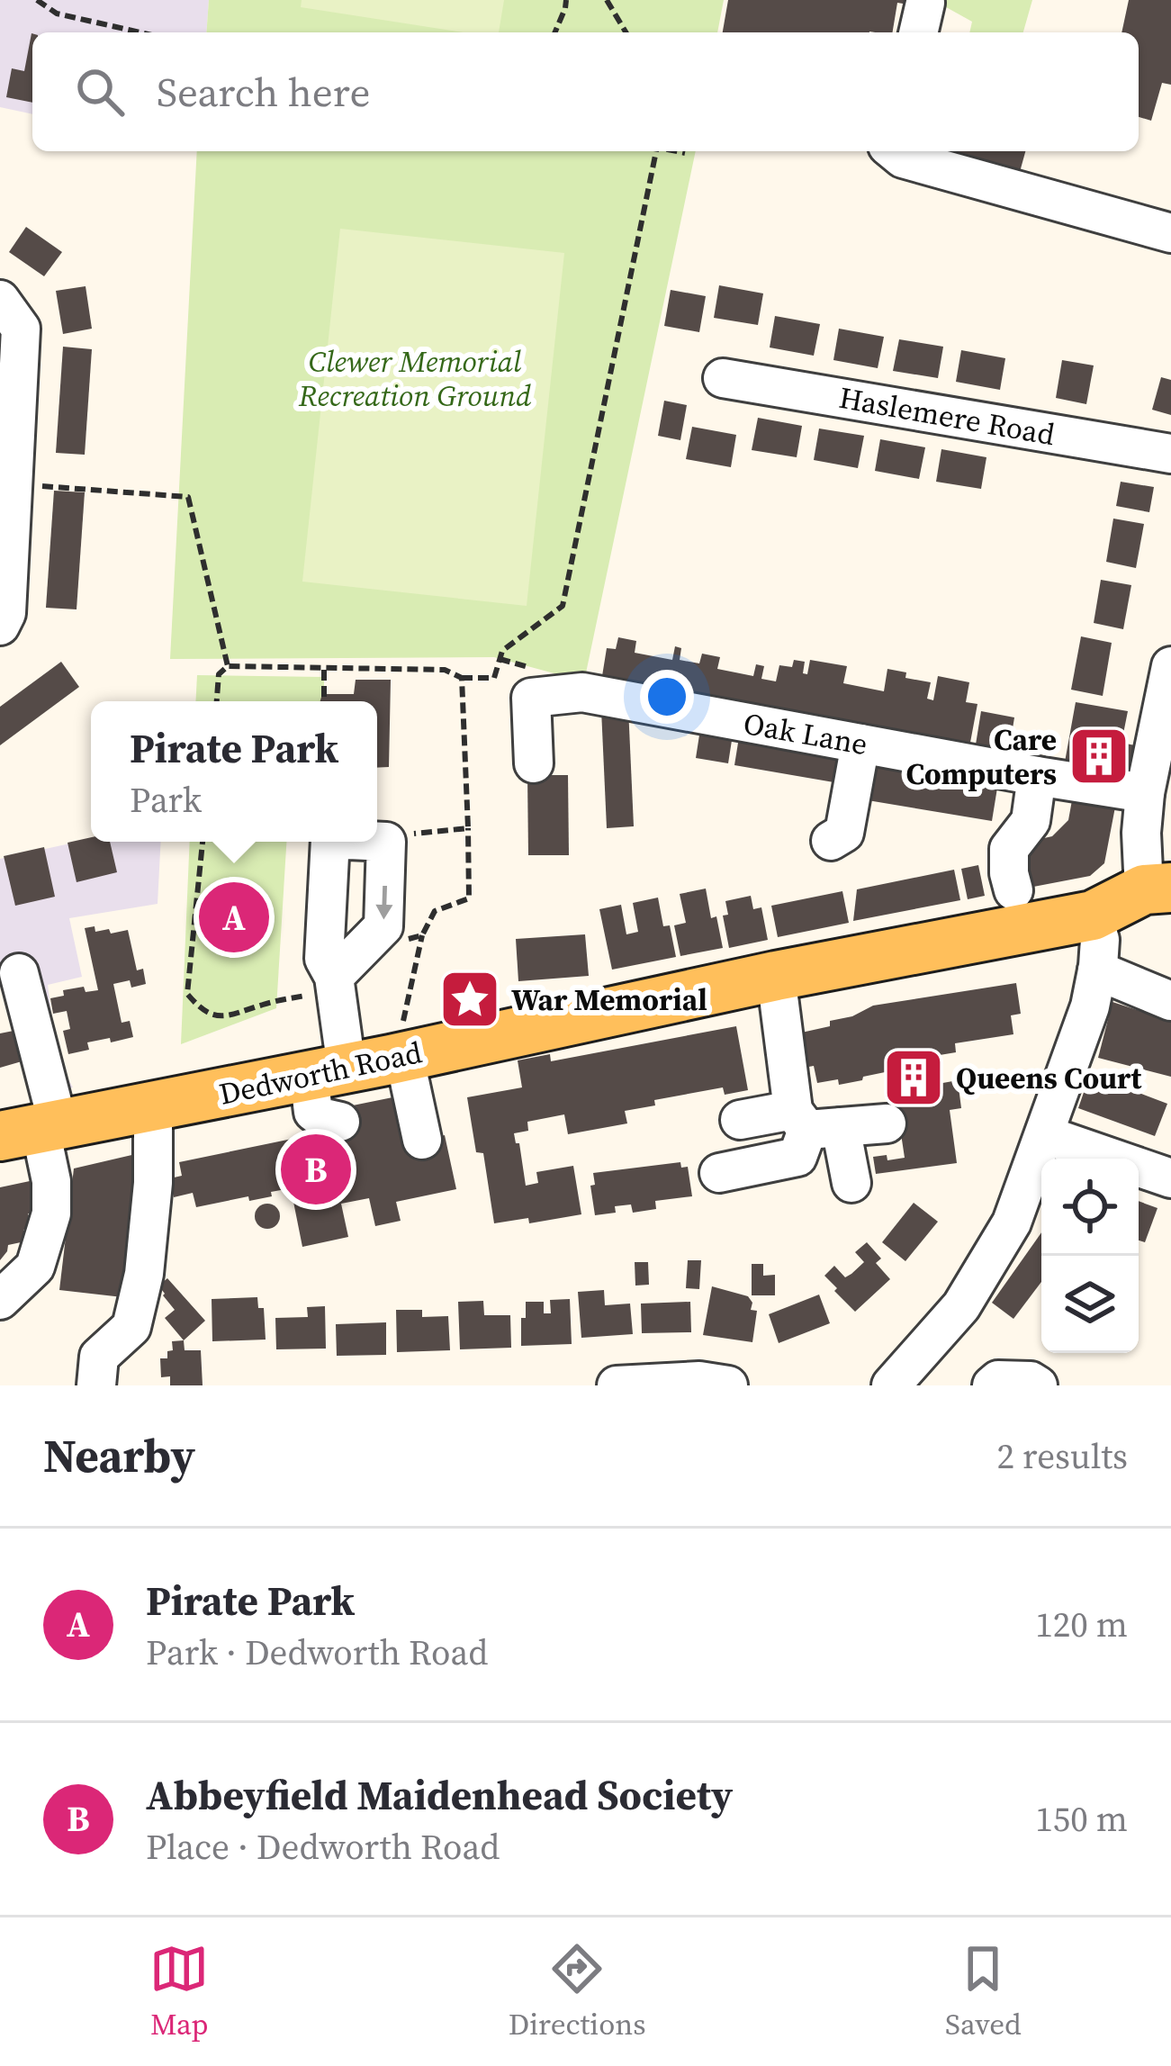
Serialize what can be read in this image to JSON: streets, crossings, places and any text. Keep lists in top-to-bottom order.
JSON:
{
  "streets": {
    "main road": ["Dedworth Road"],
    "street": ["Haslemere Road", "Oak Lane"]
  },
  "parks": ["Clewer Memorial Recreation Ground"],
  "places": {
    "building": ["Care Computers", "Queens Court"],
    "place": ["War Memorial"]
  },
  "page": {
    "search": "Search here",
    "popup": ["Pirate Park", "Park"],
    "pins": ["A", "B"],
    "heading": ["Nearby", "2 results"],
    "list": [
      {
        "mark": "A",
        "name": "Pirate Park",
        "note": "Park · Dedworth Road",
        "value": "120 m"
      },
      {
        "mark": "B",
        "name": "Abbeyfield Maidenhead Society",
        "note": "Place · Dedworth Road",
        "value": "150 m"
      }
    ],
    "nav": ["Map", "Directions", "Saved"]
  }
}
